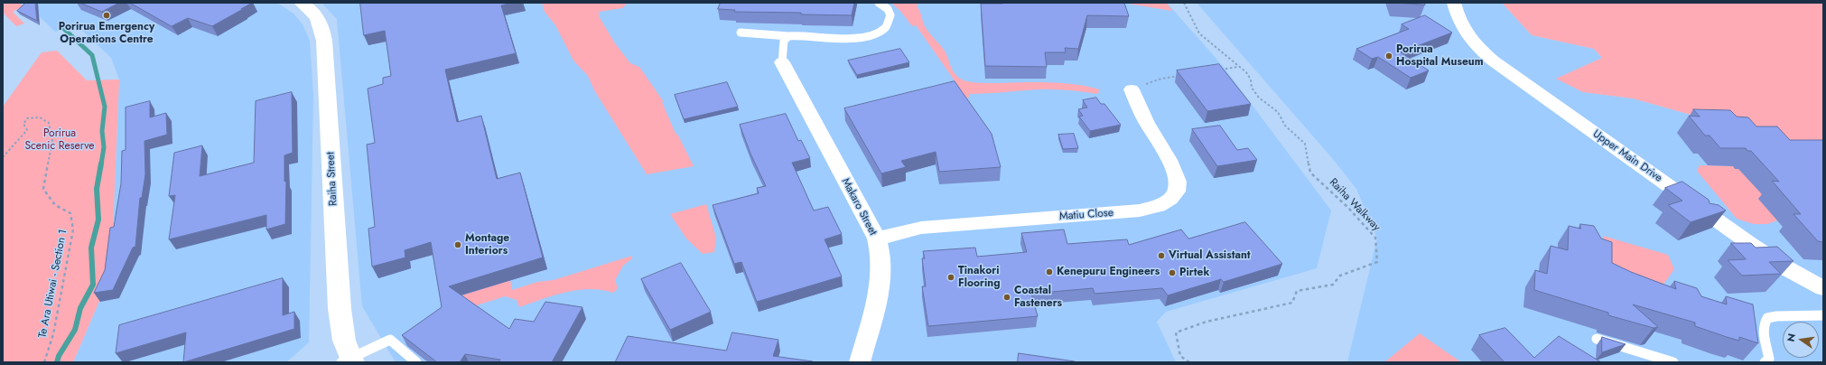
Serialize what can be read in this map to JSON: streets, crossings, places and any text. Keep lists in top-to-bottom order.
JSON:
{
  "streets": {
    "main road": ["Raiha Street"],
    "street": ["Upper Main Drive", "Makaro Street", "Matiu Close"],
    "path": ["Raiha Walkway", "Te Ara Utiwai - Section 1"]
  },
  "crossings": [
    ["Makaro Street", "Matiu Close"]
  ],
  "parks": ["Porirua Scenic Reserve"],
  "places": [
    "Porirua Emergency Operations Centre",
    "Porirua Hospital Museum",
    "Montage Interiors",
    "Virtual Assistant",
    "Kenepuru Engineers",
    "Pirtek",
    "Tinakori Flooring",
    "Coastal Fasteners"
  ],
  "north": "left"
}
